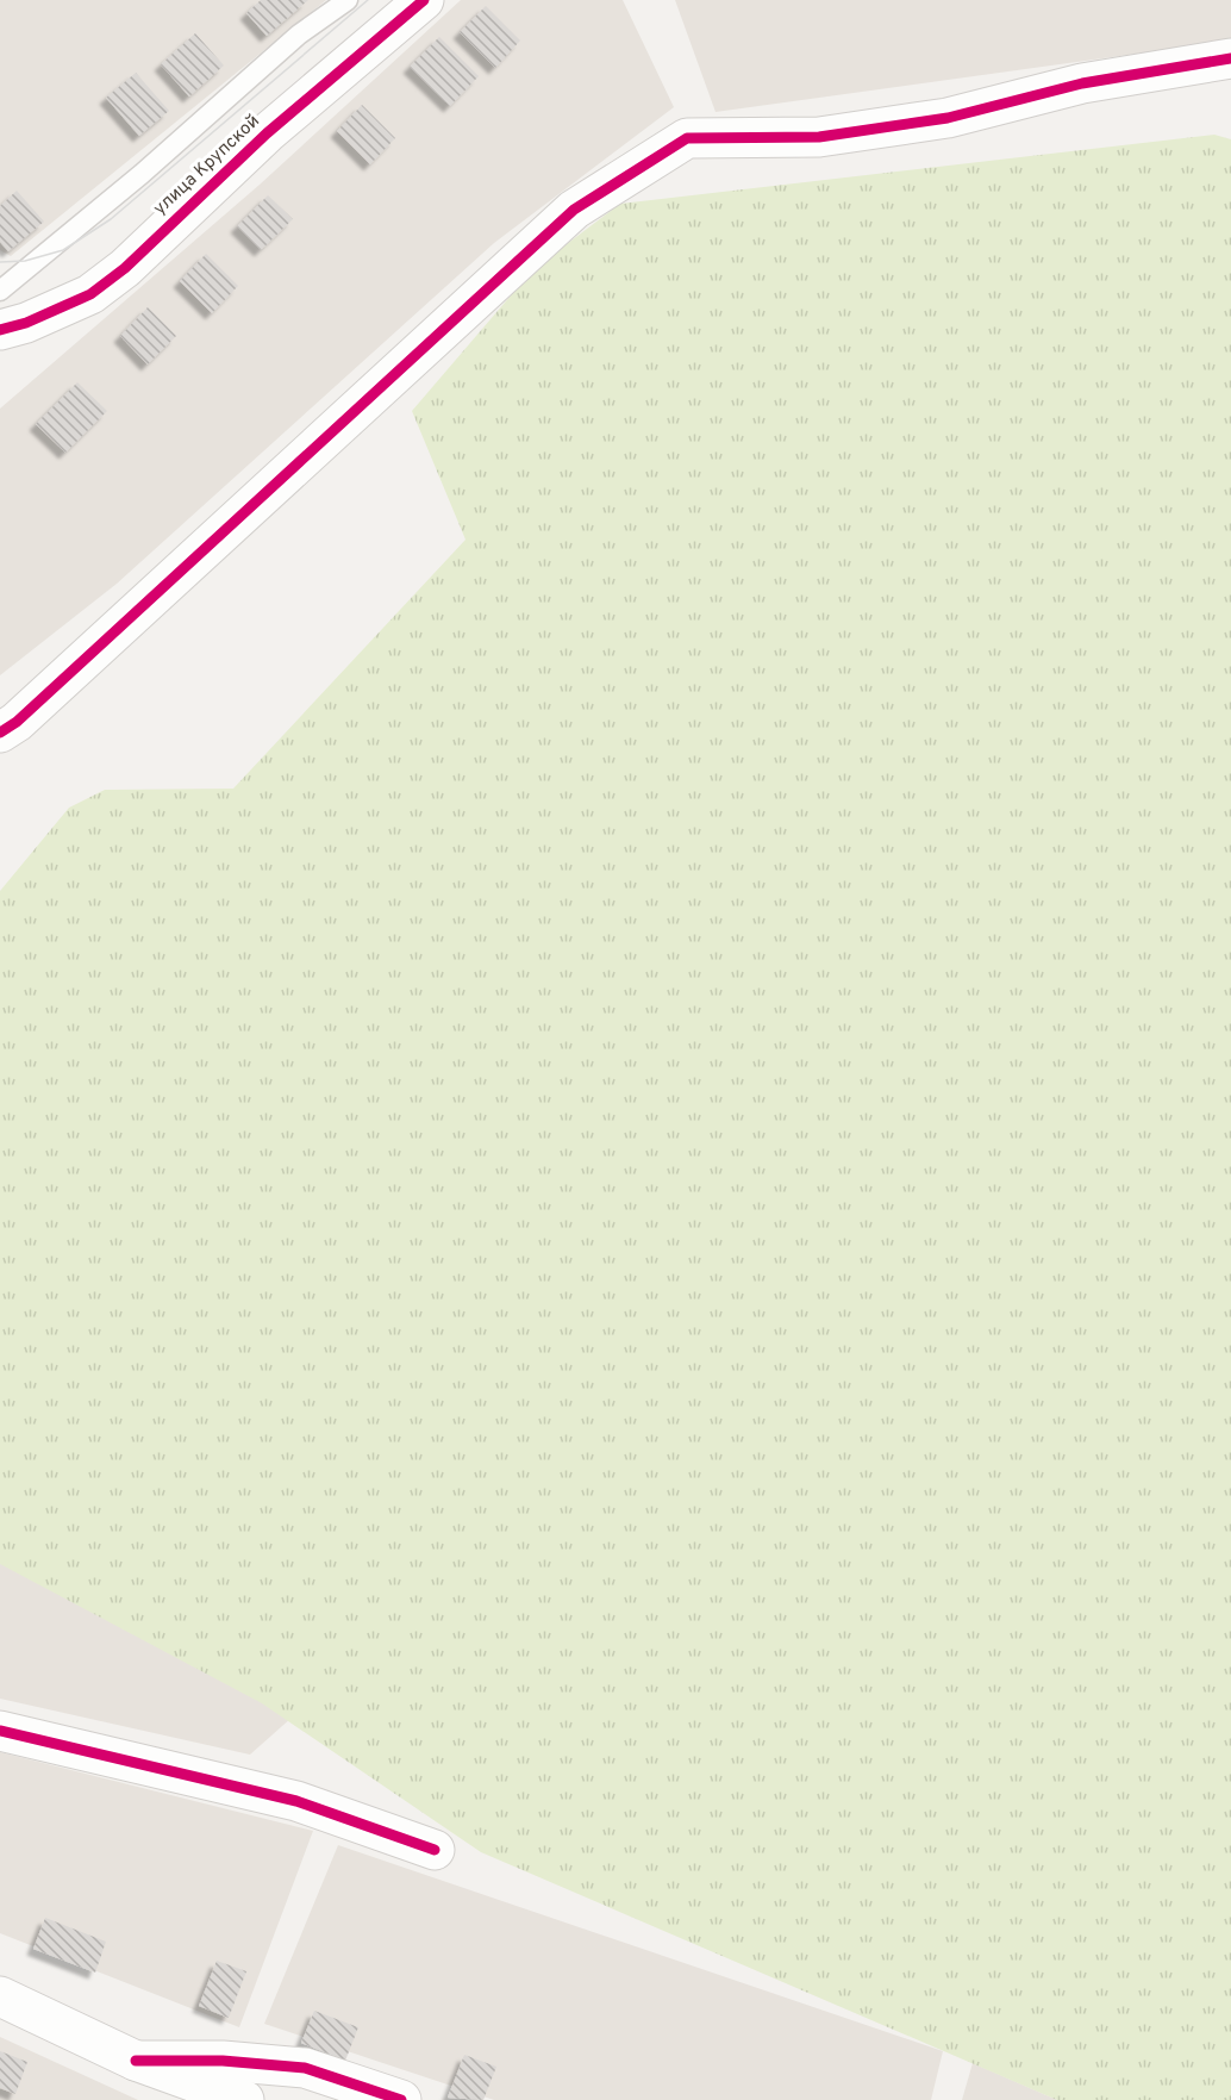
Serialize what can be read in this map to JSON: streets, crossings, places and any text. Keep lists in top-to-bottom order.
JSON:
{
  "streets": {
    "street": ["улица Крупской"]
  }
}
